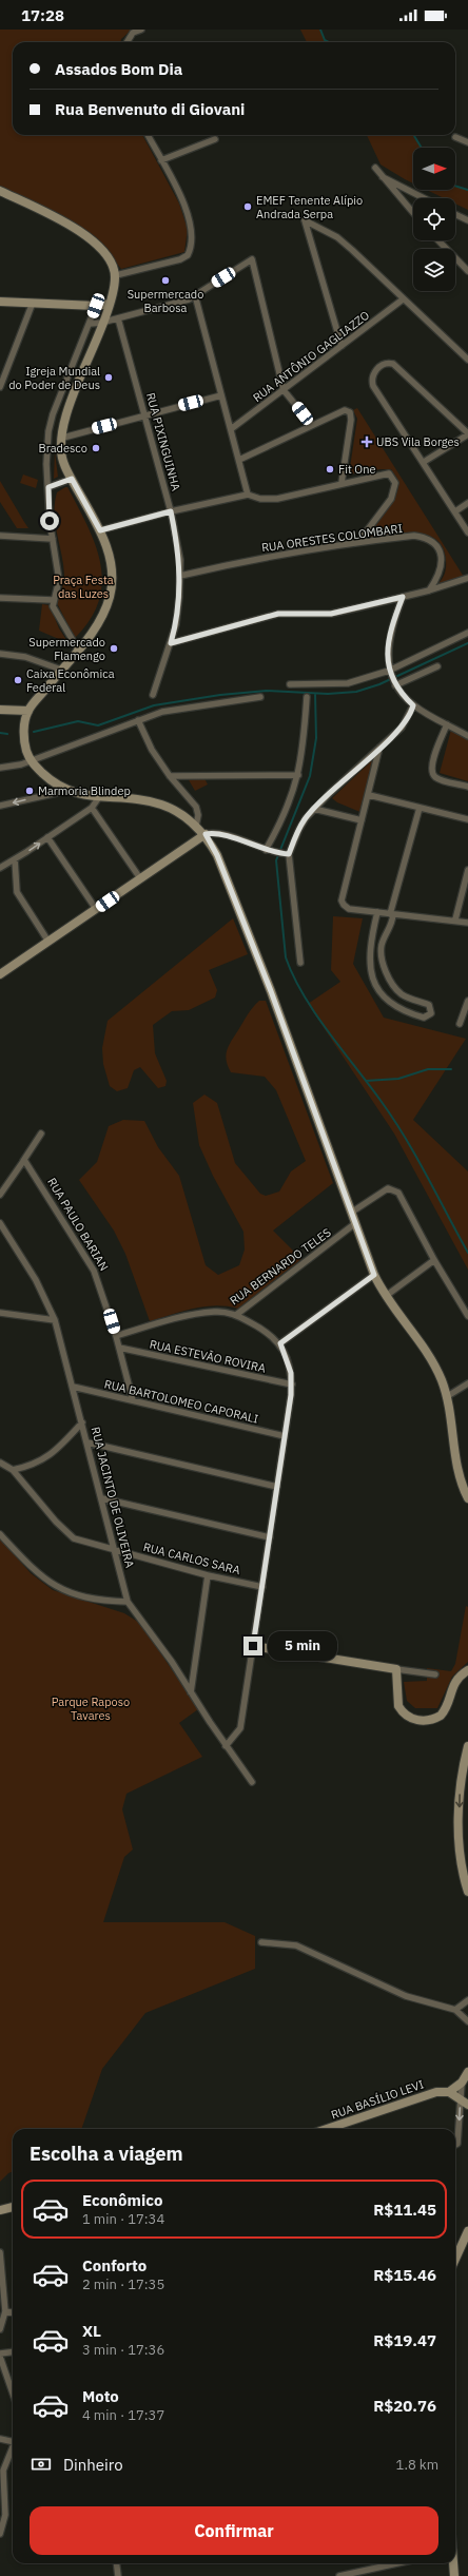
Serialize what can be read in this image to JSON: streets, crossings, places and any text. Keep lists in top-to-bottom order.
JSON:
{
  "streets": {
    "main road": ["RUA BASÍLIO LEVI"],
    "street": [
      "RUA ANTÔNIO GAGLIAZZO",
      "RUA PIXINGUINHA",
      "RUA ORESTES COLOMBARI",
      "RUA PAULO BARIAN",
      "RUA BERNARDO TELES",
      "RUA ESTEVÃO ROVIRA",
      "RUA BARTOLOMEO CAPORALI",
      "RUA JACINTO DE OLIVEIRA",
      "RUA CARLOS SARA"
    ]
  },
  "crossings": [
    ["RUA PIXINGUINHA", "RUA ORESTES COLOMBARI"],
    ["RUA PAULO BARIAN", "RUA BERNARDO TELES"],
    ["RUA PAULO BARIAN", "RUA ESTEVÃO ROVIRA"],
    ["RUA PAULO BARIAN", "RUA BARTOLOMEO CAPORALI"],
    ["RUA BARTOLOMEO CAPORALI", "RUA JACINTO DE OLIVEIRA"],
    ["RUA JACINTO DE OLIVEIRA", "RUA CARLOS SARA"]
  ],
  "parks": ["Praça Festa das Luzes", "Parque Raposo Tavares"],
  "places": {
    "other": [
      "EMEF Tenente Alípio Andrada Serpa",
      "Supermercado Barbosa",
      "Igreja Mundial do Poder de Deus",
      "Bradesco",
      "Fit One",
      "Supermercado Flamengo",
      "Caixa Econômica Federal",
      "Marmoria Blindep"
    ],
    "health": ["UBS Vila Borges"]
  },
  "north": "right",
  "page": {
    "status": "17:28",
    "banner": ["Assados Bom Dia", "Rua Benvenuto di Giovani"],
    "bubble": "5 min",
    "heading": "Escolha a viagem",
    "list": [
      {
        "name": "Econômico",
        "note": "1 min · 17:34",
        "value": "R$11.45"
      },
      {
        "name": "Conforto",
        "note": "2 min · 17:35",
        "value": "R$15.46"
      },
      {
        "name": "XL",
        "note": "3 min · 17:36",
        "value": "R$19.47"
      },
      {
        "name": "Moto",
        "note": "4 min · 17:37",
        "value": "R$20.76"
      }
    ],
    "pay": ["Dinheiro", "1.8 km"],
    "buttons": "Confirmar"
  }
}
